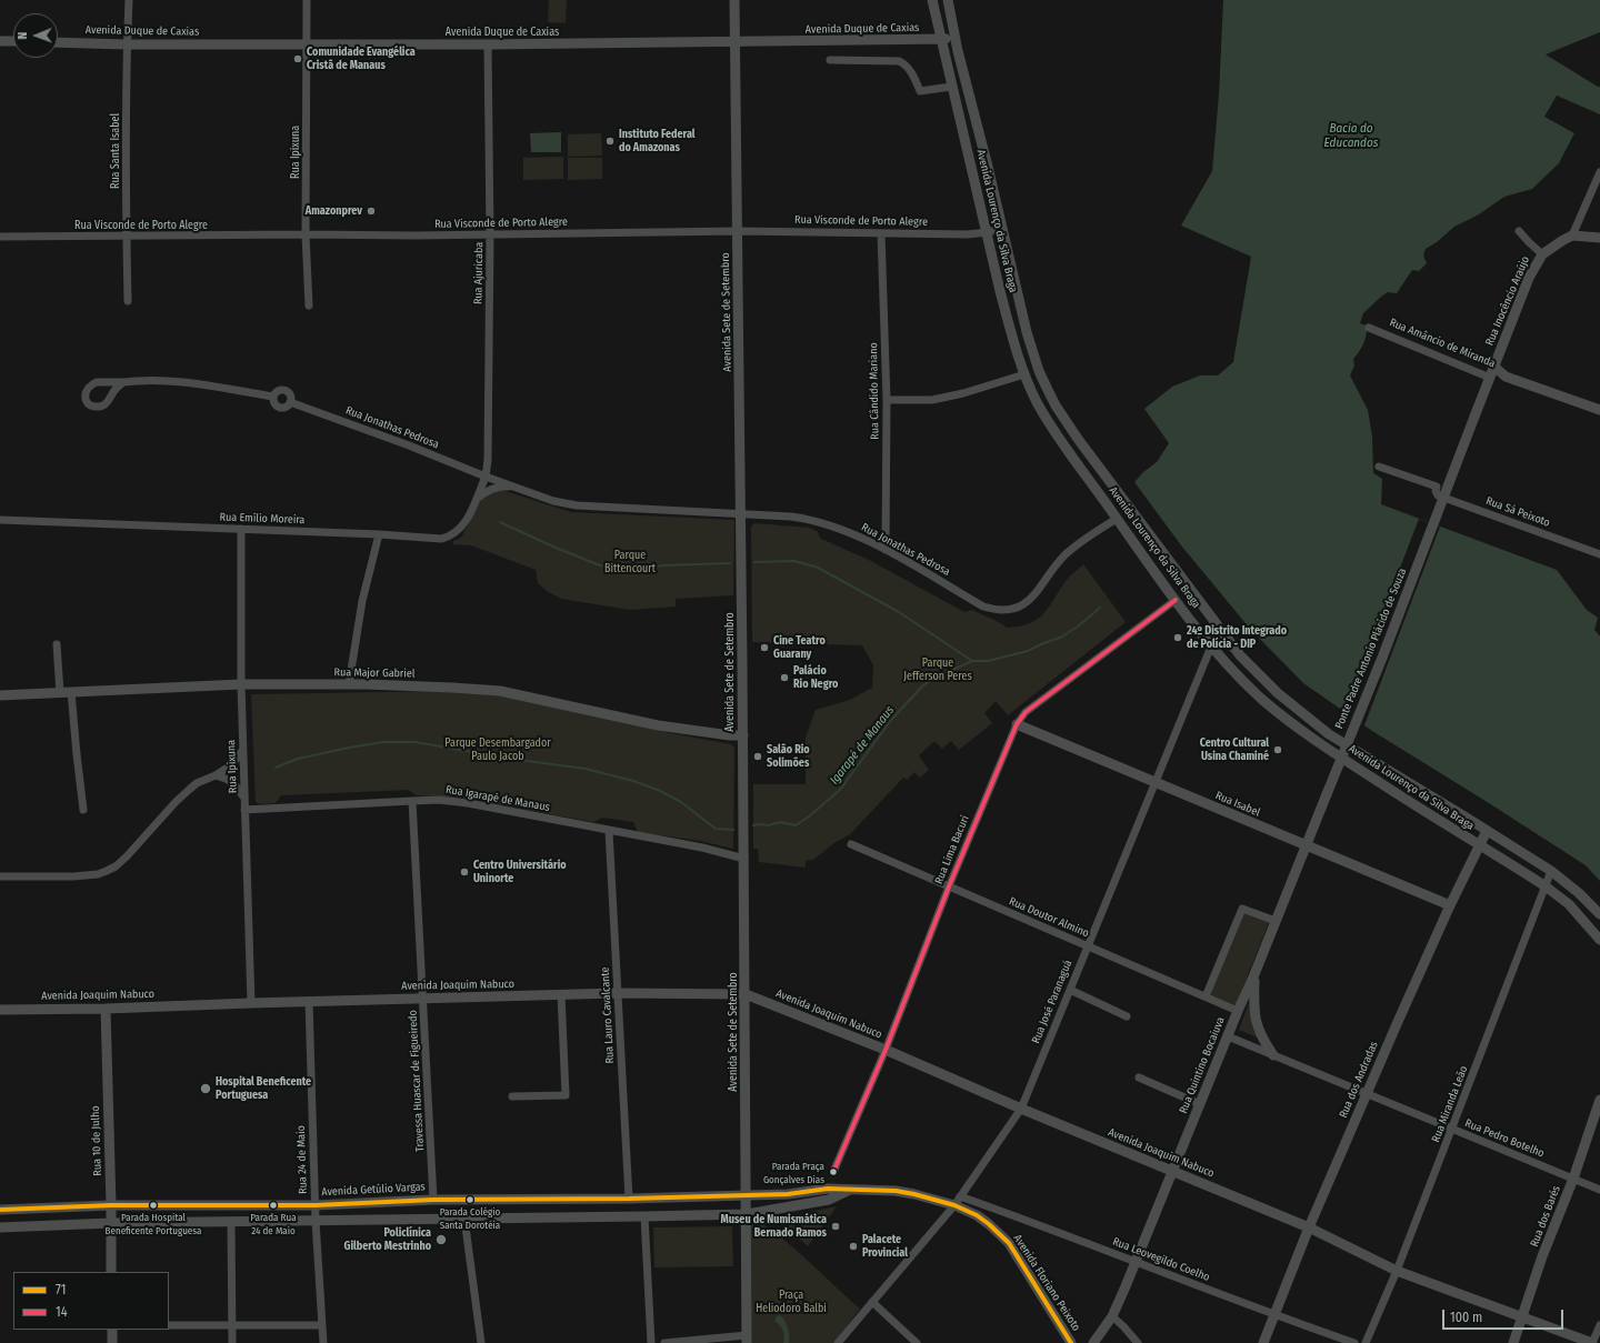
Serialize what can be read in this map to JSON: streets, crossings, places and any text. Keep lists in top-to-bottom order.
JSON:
{
  "streets": {
    "street": [
      "Avenida Duque de Caxias",
      "Rua Santa Isabel",
      "Rua Ipixuna",
      "Rua Visconde de Porto Alegre",
      "Avenida Lourenço da Silva Braga",
      "Rua Ajuricaba",
      "Rua Inocêncio Araújo",
      "Avenida Sete de Setembro",
      "Rua Amâncio de Miranda",
      "Rua Cândido Mariano",
      "Rua Jonathas Pedrosa",
      "Rua Sá Peixoto",
      "Rua Emílio Moreira",
      "Ponte Padre Antonio Plácido de Souza",
      "Rua Major Gabriel",
      "Rua Igarapé de Manaus",
      "Rua Isabel",
      "Rua Lima Bacuri",
      "Rua Doutor Almino",
      "Avenida Joaquim Nabuco",
      "Rua José Paranaguá",
      "Rua Lauro Cavalcante",
      "Rua Quintino Bocaiuva",
      "Rua dos Andradas",
      "Travessa Huascar de Figueiredo",
      "Rua Miranda Leão",
      "Rua Pedro Botelho",
      "Rua 10 de Julho",
      "Rua 24 de Maio",
      "Avenida Getúlio Vargas",
      "Rua dos Barés",
      "Rua Leovegildo Coelho",
      "Avenida Floriano Peixoto"
    ]
  },
  "crossings": [
    ["Avenida Duque de Caxias", "Rua Santa Isabel"],
    ["Avenida Duque de Caxias", "Rua Ipixuna"],
    ["Avenida Duque de Caxias", "Avenida Lourenço da Silva Braga"],
    ["Avenida Duque de Caxias", "Rua Ajuricaba"],
    ["Avenida Duque de Caxias", "Avenida Sete de Setembro"],
    ["Rua Santa Isabel", "Rua Visconde de Porto Alegre"],
    ["Rua Ipixuna", "Rua Visconde de Porto Alegre"],
    ["Rua Ipixuna", "Rua Emílio Moreira"],
    ["Rua Ipixuna", "Rua Major Gabriel"],
    ["Rua Ipixuna", "Rua Igarapé de Manaus"],
    ["Rua Ipixuna", "Avenida Joaquim Nabuco"],
    ["Rua Visconde de Porto Alegre", "Avenida Lourenço da Silva Braga"],
    ["Rua Visconde de Porto Alegre", "Rua Ajuricaba"],
    ["Rua Visconde de Porto Alegre", "Avenida Sete de Setembro"],
    ["Rua Visconde de Porto Alegre", "Rua Cândido Mariano"],
    ["Avenida Lourenço da Silva Braga", "Rua Jonathas Pedrosa"],
    ["Avenida Lourenço da Silva Braga", "Rua Lima Bacuri"],
    ["Avenida Lourenço da Silva Braga", "Rua José Paranaguá"],
    ["Avenida Lourenço da Silva Braga", "Rua dos Andradas"],
    ["Avenida Lourenço da Silva Braga", "Rua Miranda Leão"],
    ["Rua Ajuricaba", "Rua Jonathas Pedrosa"],
    ["Rua Ajuricaba", "Rua Emílio Moreira"],
    ["Rua Inocêncio Araújo", "Rua Amâncio de Miranda"],
    ["Rua Inocêncio Araújo", "Ponte Padre Antonio Plácido de Souza"],
    ["Avenida Sete de Setembro", "Rua Jonathas Pedrosa"],
    ["Avenida Sete de Setembro", "Rua Major Gabriel"],
    ["Avenida Sete de Setembro", "Rua Igarapé de Manaus"],
    ["Avenida Sete de Setembro", "Avenida Joaquim Nabuco"],
    ["Avenida Sete de Setembro", "Avenida Getúlio Vargas"],
    ["Avenida Sete de Setembro", "Avenida Floriano Peixoto"],
    ["Rua Cândido Mariano", "Rua Jonathas Pedrosa"],
    ["Rua Jonathas Pedrosa", "Rua Emílio Moreira"],
    ["Ponte Padre Antonio Plácido de Souza", "Rua Quintino Bocaiuva"],
    ["Rua Igarapé de Manaus", "Rua Lauro Cavalcante"],
    ["Rua Igarapé de Manaus", "Travessa Huascar de Figueiredo"],
    ["Rua Isabel", "Rua Lima Bacuri"],
    ["Rua Isabel", "Rua José Paranaguá"],
    ["Rua Isabel", "Rua Quintino Bocaiuva"],
    ["Rua Isabel", "Rua dos Andradas"],
    ["Rua Lima Bacuri", "Rua Doutor Almino"],
    ["Rua Lima Bacuri", "Avenida Joaquim Nabuco"],
    ["Rua Doutor Almino", "Rua José Paranaguá"],
    ["Rua Doutor Almino", "Rua Quintino Bocaiuva"],
    ["Avenida Joaquim Nabuco", "Rua José Paranaguá"],
    ["Avenida Joaquim Nabuco", "Rua Lauro Cavalcante"],
    ["Avenida Joaquim Nabuco", "Rua Quintino Bocaiuva"],
    ["Avenida Joaquim Nabuco", "Rua dos Andradas"],
    ["Avenida Joaquim Nabuco", "Travessa Huascar de Figueiredo"],
    ["Avenida Joaquim Nabuco", "Rua Miranda Leão"],
    ["Avenida Joaquim Nabuco", "Rua 10 de Julho"],
    ["Avenida Joaquim Nabuco", "Rua 24 de Maio"],
    ["Avenida Joaquim Nabuco", "Rua dos Barés"],
    ["Rua José Paranaguá", "Rua Leovegildo Coelho"],
    ["Rua José Paranaguá", "Avenida Floriano Peixoto"],
    ["Rua Lauro Cavalcante", "Avenida Getúlio Vargas"],
    ["Rua Quintino Bocaiuva", "Rua Pedro Botelho"],
    ["Rua Quintino Bocaiuva", "Rua Leovegildo Coelho"],
    ["Rua dos Andradas", "Rua Pedro Botelho"],
    ["Rua dos Andradas", "Rua Leovegildo Coelho"],
    ["Travessa Huascar de Figueiredo", "Avenida Getúlio Vargas"],
    ["Rua Miranda Leão", "Rua Pedro Botelho"],
    ["Rua Pedro Botelho", "Rua dos Barés"],
    ["Rua 10 de Julho", "Avenida Getúlio Vargas"],
    ["Rua 24 de Maio", "Avenida Getúlio Vargas"],
    ["Avenida Getúlio Vargas", "Avenida Floriano Peixoto"],
    ["Rua Leovegildo Coelho", "Avenida Floriano Peixoto"]
  ],
  "water": ["Bacia do Educandos", "Igarapé de Manaus"],
  "parks": [
    "Parque Bittencourt",
    "Parque Jefferson Peres",
    "Parque Desembargador Paulo Jacob",
    "Praça Heliodoro Balbi"
  ],
  "places": [
    "Comunidade Evangélica Cristã de Manaus",
    "Instituto Federal do Amazonas",
    "Amazonprev",
    "24º Distrito Integrado de Polícia - DIP",
    "Cine Teatro Guarany",
    "Palácio Rio Negro",
    "Centro Cultural Usina Chaminé",
    "Salão Rio Solimões",
    "Centro Universitário Uninorte",
    "Hospital Beneficente Portuguesa",
    "Parada Praça Gonçalves Dias",
    "Parada Colégio Santa Dorotéia",
    "Parada Hospital Beneficente Portuguesa",
    "Parada Rua 24 de Maio",
    "Museu de Numismática Bernado Ramos",
    "Policlínica Gilberto Mestrinho",
    "Palacete Provincial"
  ],
  "lines": ["transit line 14", "transit line 71"],
  "legend": ["71", "14"],
  "scale_bar": "100 m",
  "north": "left"
}
